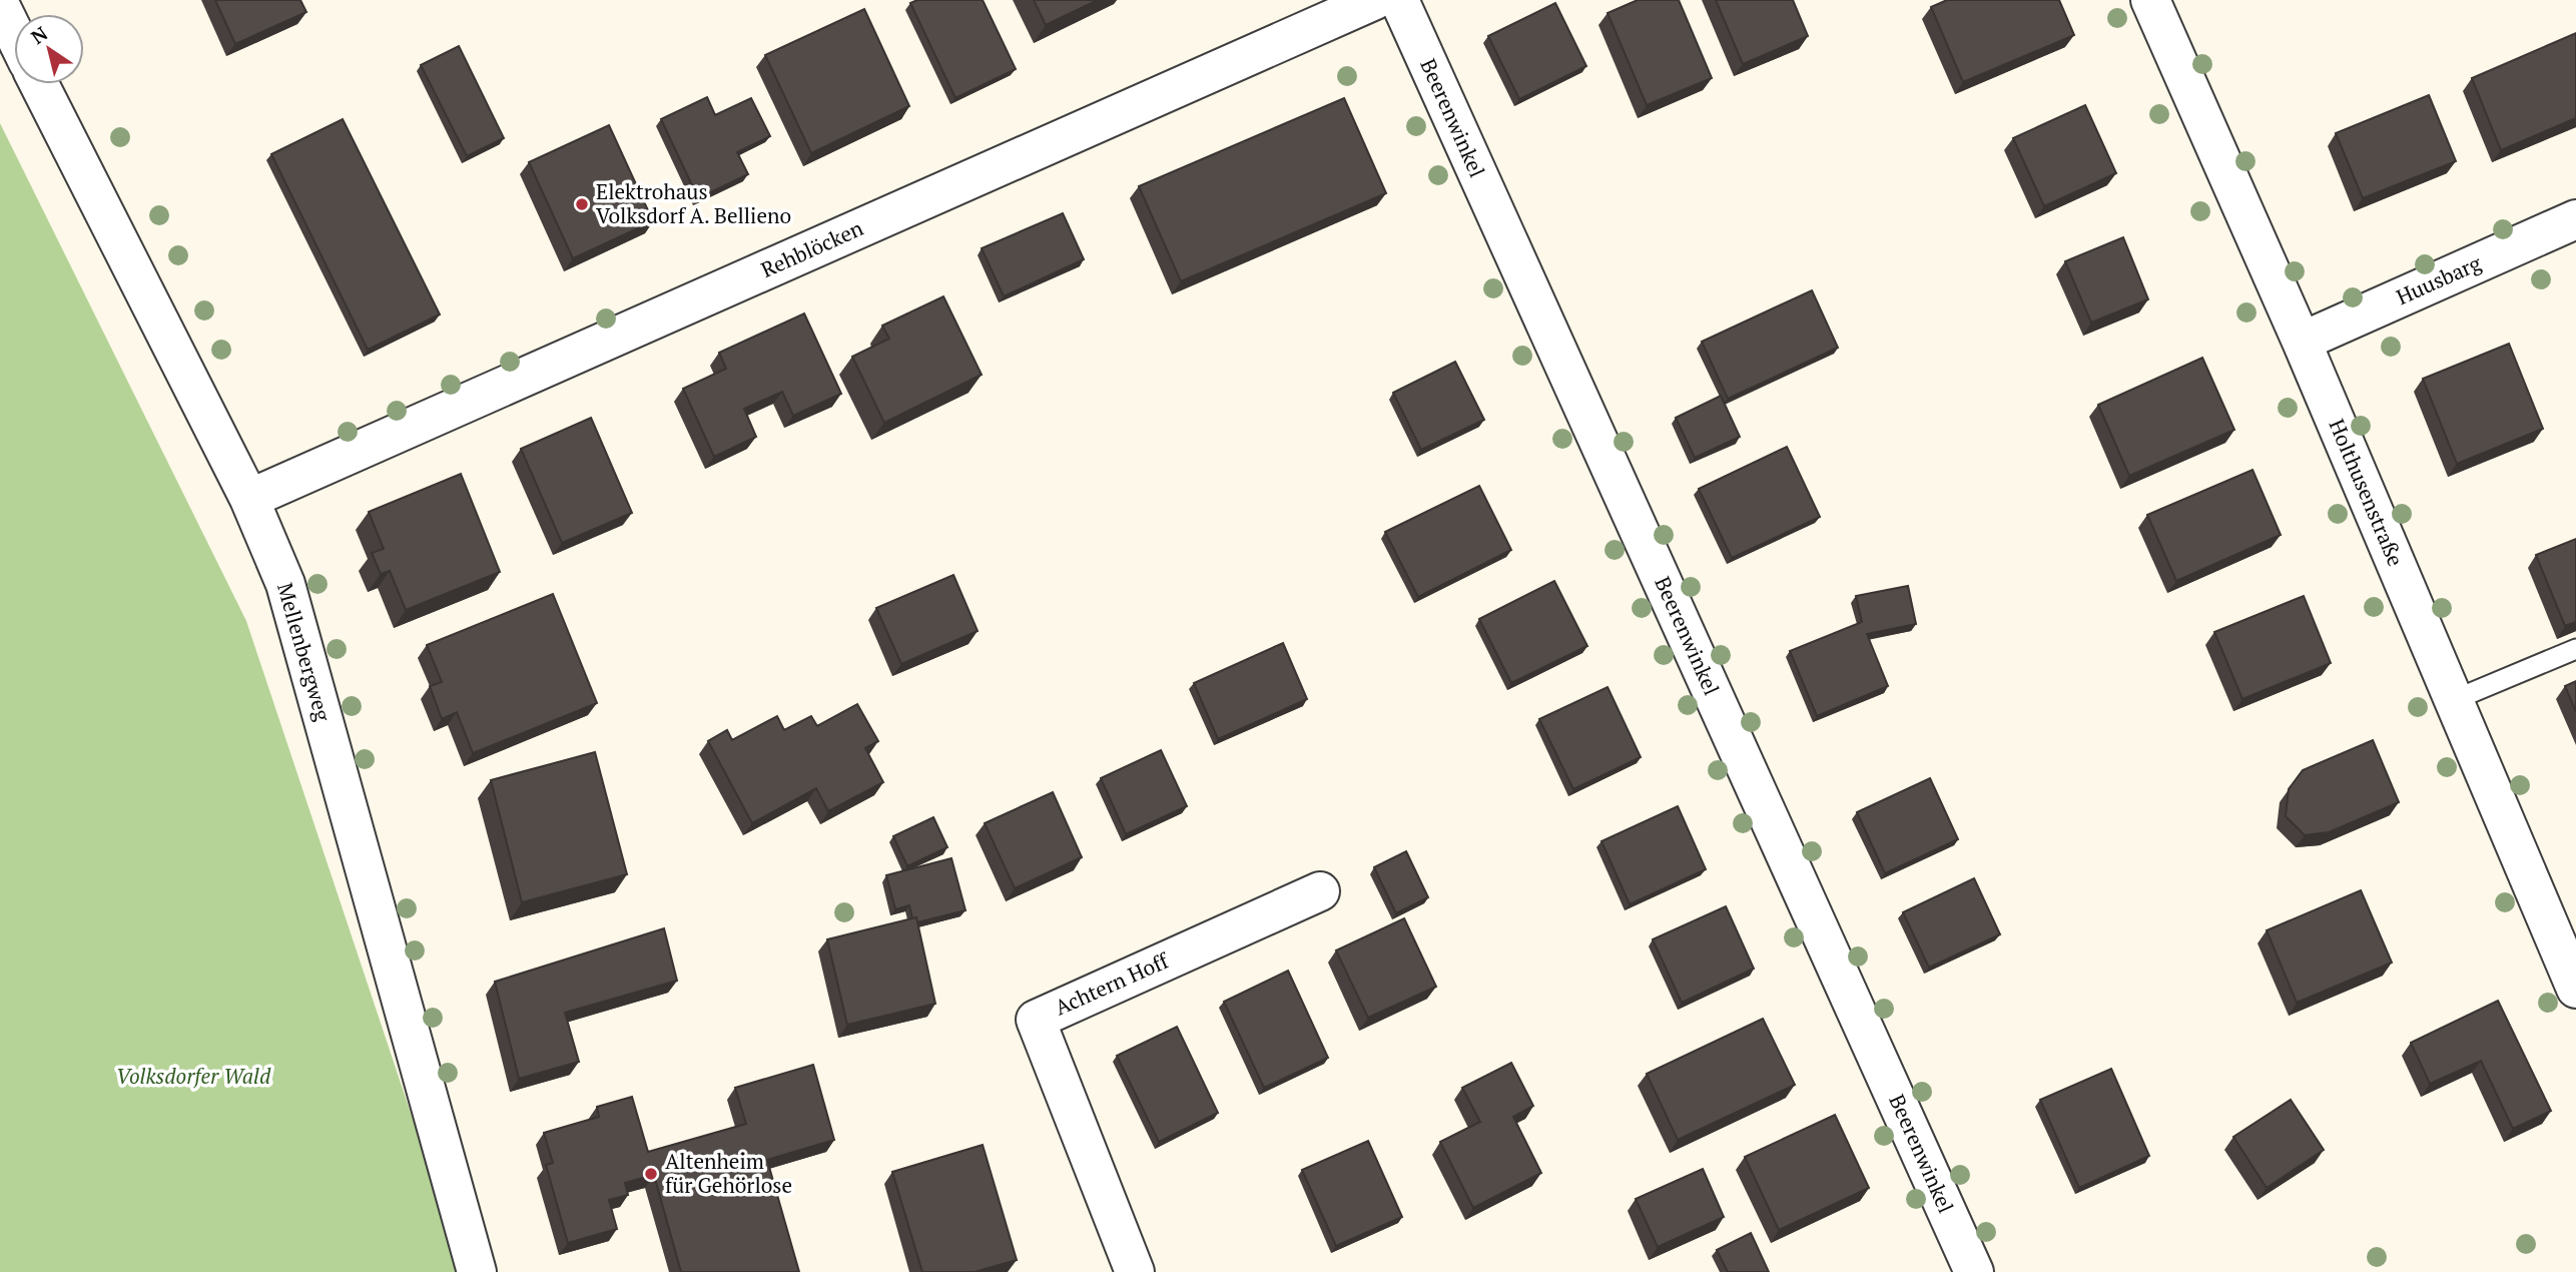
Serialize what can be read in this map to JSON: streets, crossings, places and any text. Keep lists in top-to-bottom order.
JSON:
{
  "streets": {
    "street": [
      "Beerenwinkel",
      "Rehblöcken",
      "Huusbarg",
      "Holthusenstraße",
      "Mellenbergweg",
      "Achtern Hoff"
    ]
  },
  "crossings": [
    ["Rehblöcken", "Mellenbergweg"],
    ["Huusbarg", "Holthusenstraße"]
  ],
  "parks": ["Volksdorfer Wald"],
  "places": ["Elektrohaus Volksdorf A. Bellieno", "Altenheim für Gehörlose"],
  "north": "top left"
}
